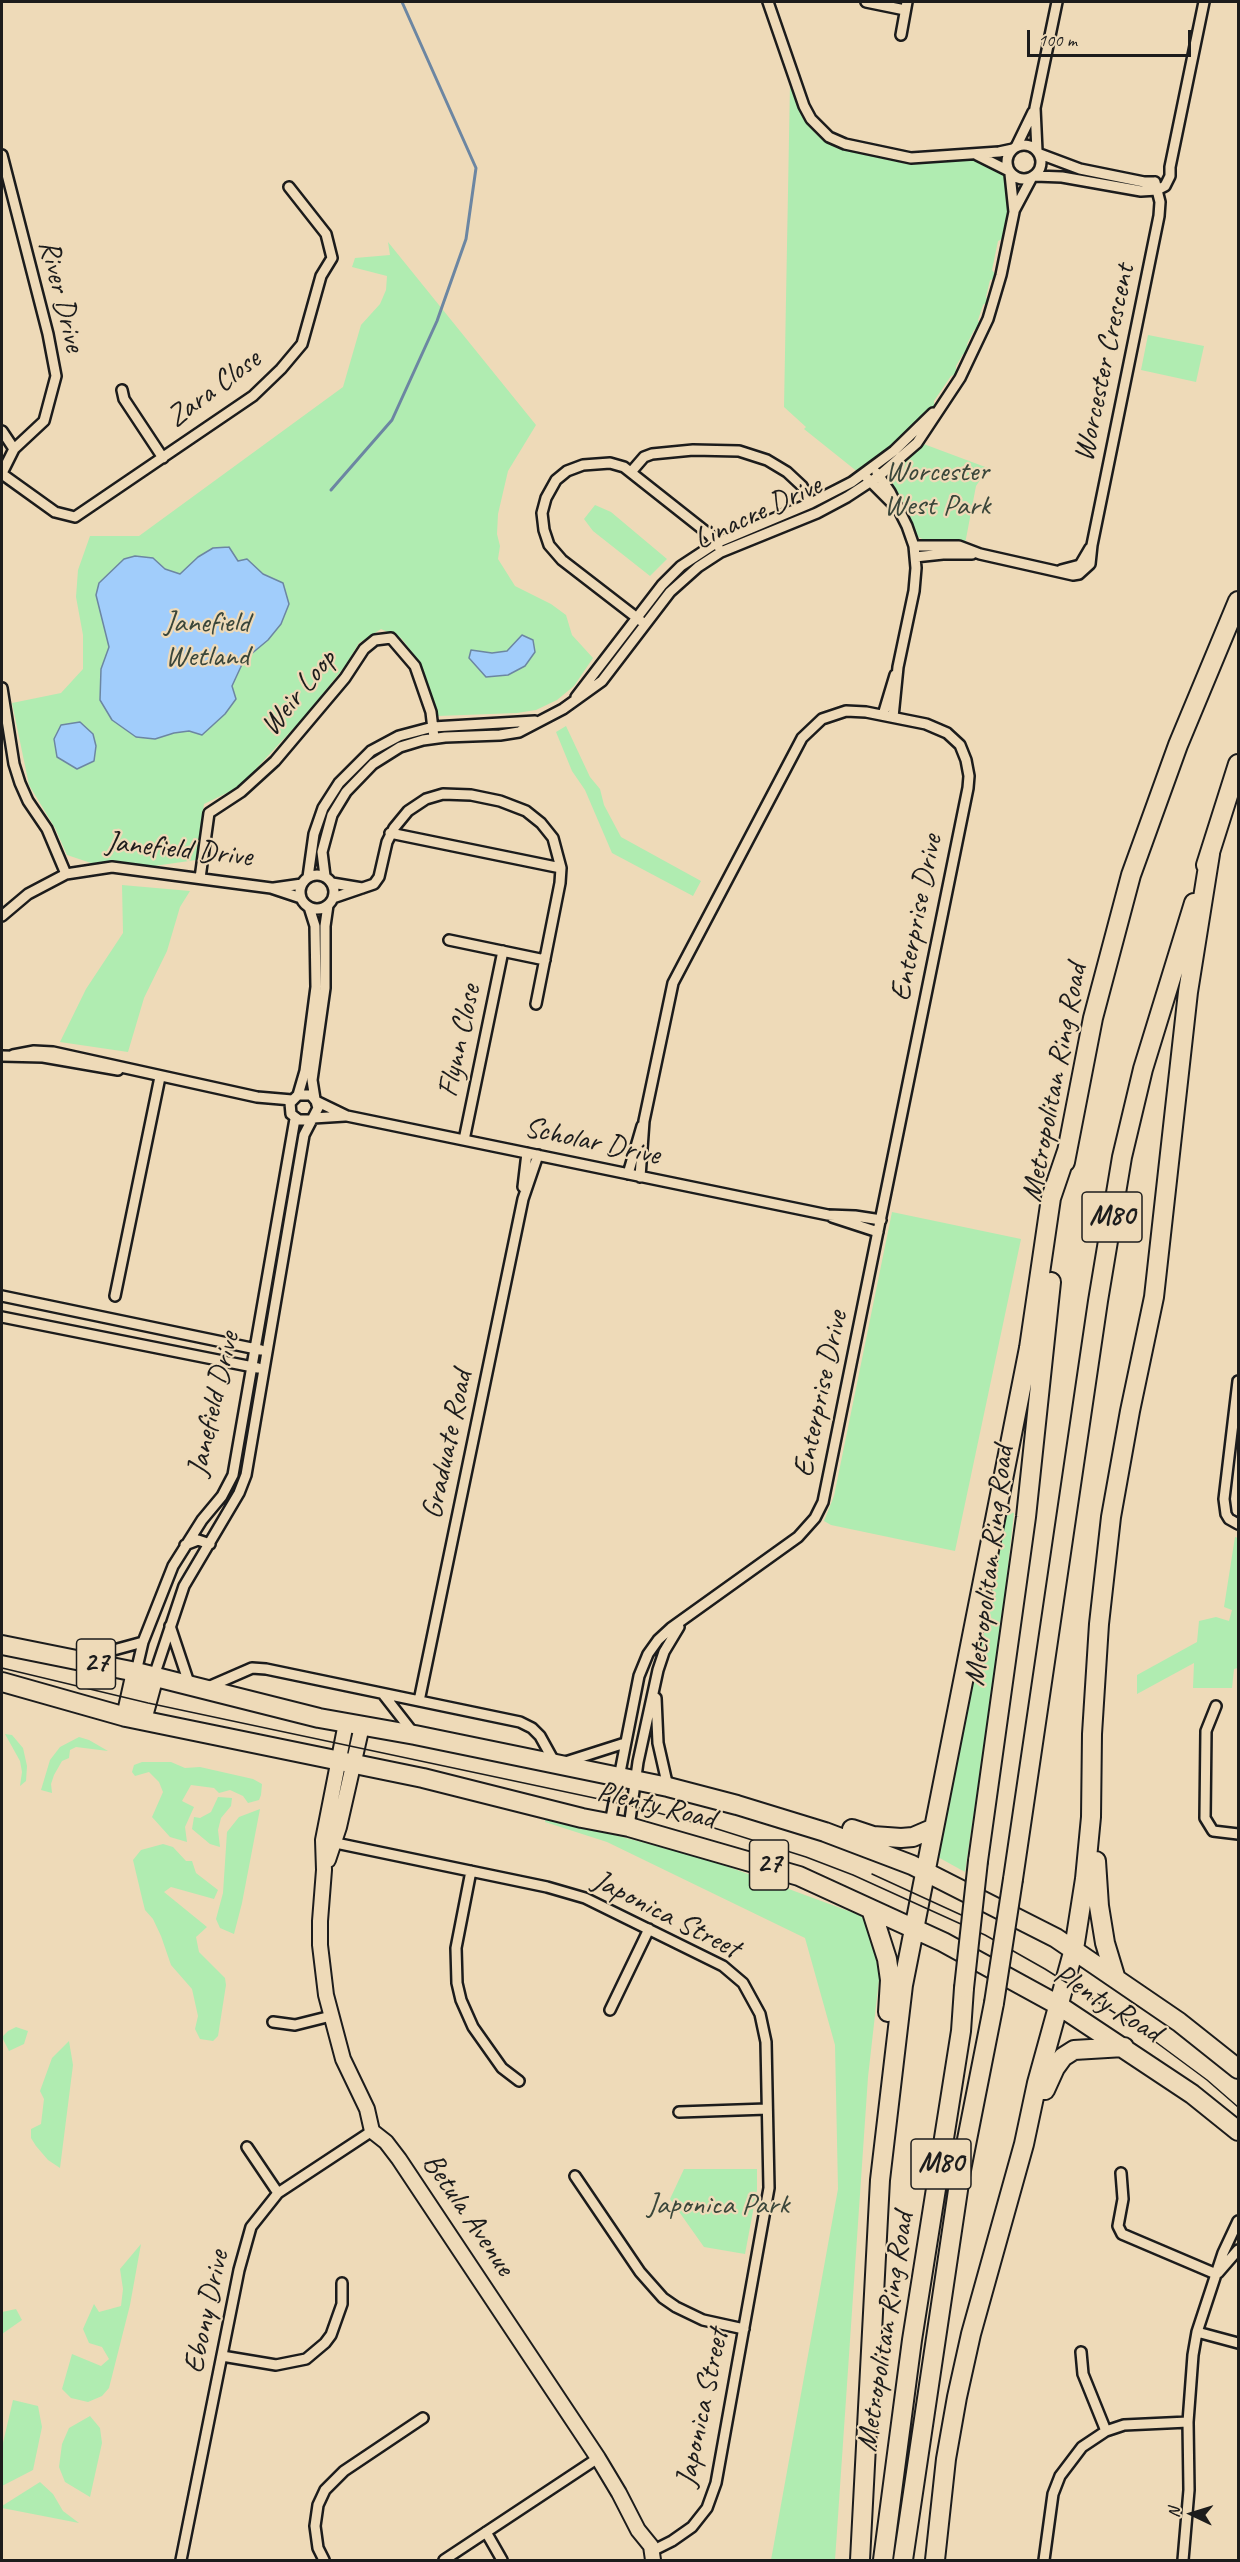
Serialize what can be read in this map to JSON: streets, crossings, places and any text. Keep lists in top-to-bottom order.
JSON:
{
  "streets": {
    "highway": [
      "Janefield Drive",
      "Metropolitan Ring Road",
      "M80",
      "27",
      "Plenty Road"
    ],
    "street": [
      "River Drive",
      "Worcester Crescent",
      "Zara Close",
      "Linacre Drive",
      "Weir Loop",
      "Enterprise Drive",
      "Flynn Close",
      "Scholar Drive",
      "Graduate Road",
      "Japonica Street",
      "Betula Avenue",
      "Ebony Drive"
    ]
  },
  "crossings": [
    ["Linacre Drive", "Weir Loop"],
    ["Linacre Drive", "Janefield Drive"],
    ["Weir Loop", "Janefield Drive"],
    ["Janefield Drive", "Scholar Drive"],
    ["Janefield Drive", "Plenty Road"],
    ["Enterprise Drive", "Scholar Drive"],
    ["Enterprise Drive", "Plenty Road"],
    ["Flynn Close", "Scholar Drive"],
    ["Scholar Drive", "Graduate Road"],
    ["Japonica Street", "Betula Avenue"],
    ["Betula Avenue", "Ebony Drive"]
  ],
  "parks": ["Worcester West Park", "Janefield Wetland", "Japonica Park"],
  "scale_bar": "100 m",
  "north": "left"
}
